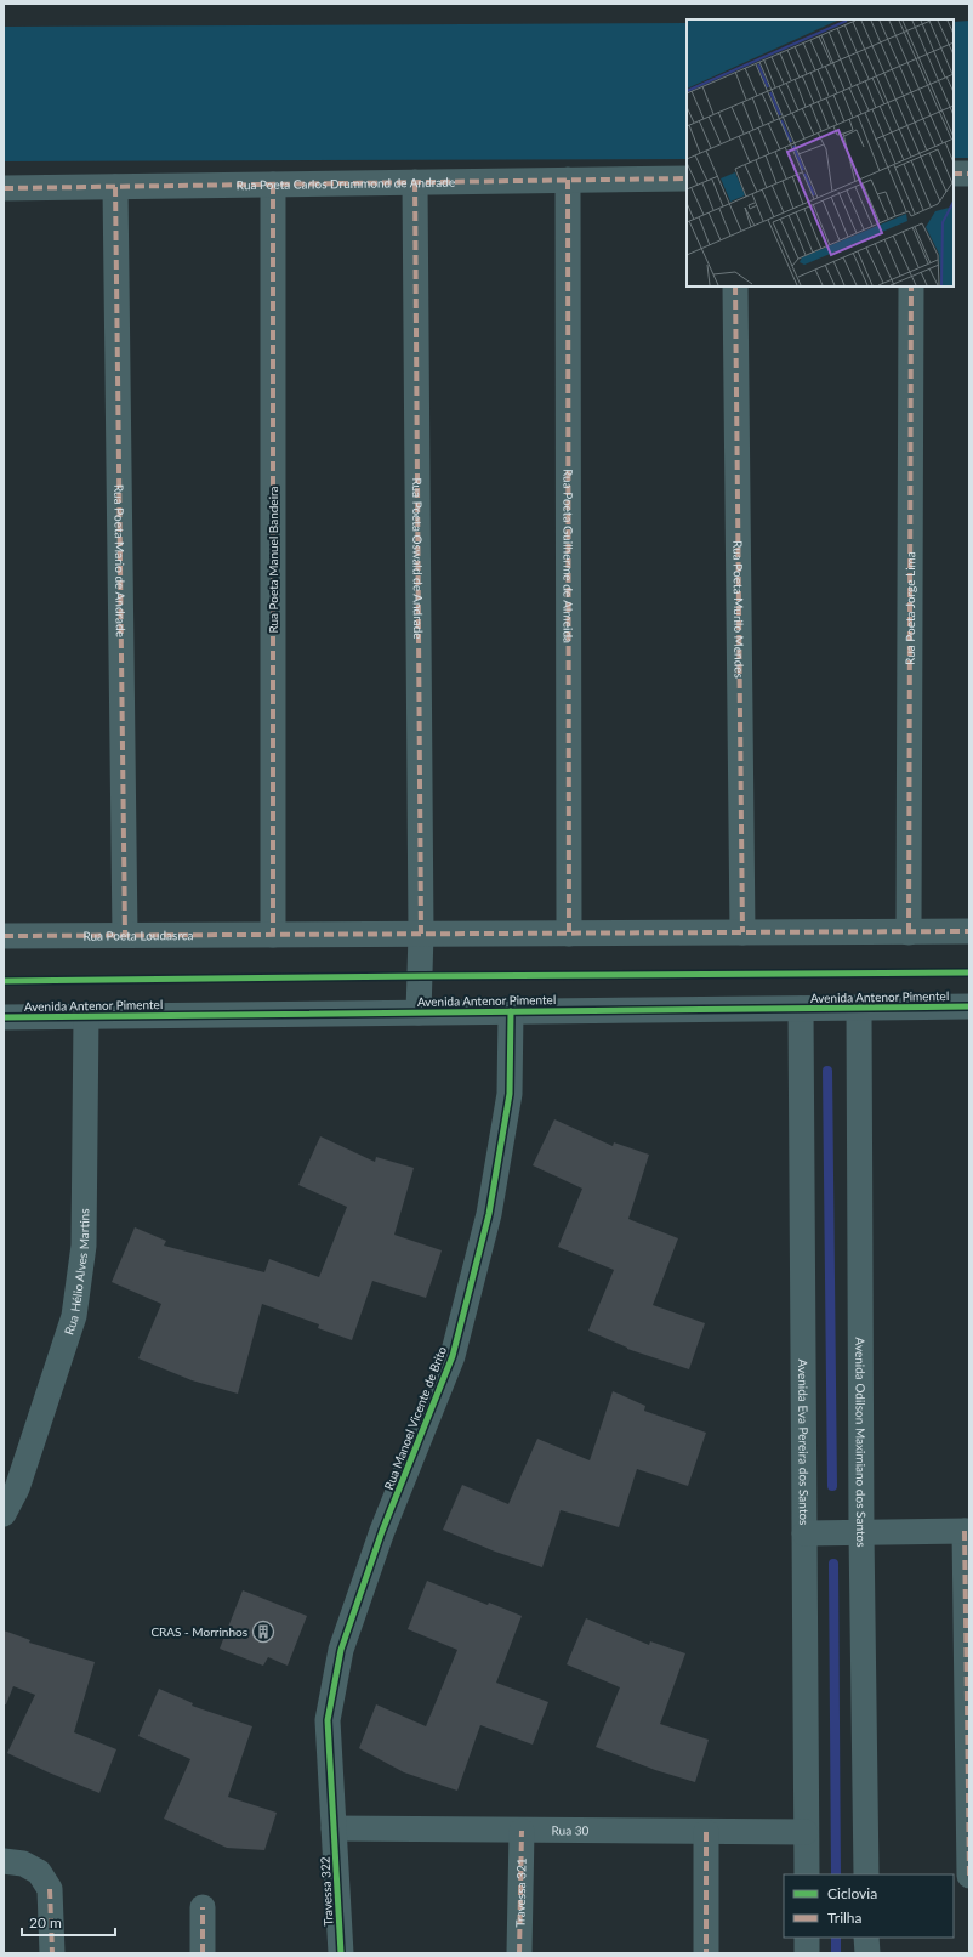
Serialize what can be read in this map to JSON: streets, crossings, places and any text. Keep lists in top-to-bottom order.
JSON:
{
  "streets": {
    "street": [
      "Rua Poeta Carlos Drummond de Andrade",
      "Rua Poeta Guilherme de Almeida",
      "Rua Poeta Oswald de Andrade",
      "Rua Poeta Manuel Bandeira",
      "Rua Poeta Mario de Andrade",
      "Rua Poeta Jorge Lima",
      "Rua Poeta Murilo Mendes",
      "Rua Poeta Loudasrca",
      "Avenida Antenor Pimentel",
      "Rua Hélio Alves Martins",
      "Rua Manoel Vicente de Brito",
      "Avenida Eva Pereira dos Santos",
      "Avenida Odilson Maximiano dos Santos",
      "Rua 30",
      "Travessa 322",
      "Travessa 321"
    ]
  },
  "crossings": [
    ["Rua Poeta Carlos Drummond de Andrade", "Rua Poeta Guilherme de Almeida"],
    ["Rua Poeta Carlos Drummond de Andrade", "Rua Poeta Oswald de Andrade"],
    ["Rua Poeta Carlos Drummond de Andrade", "Rua Poeta Manuel Bandeira"],
    ["Rua Poeta Carlos Drummond de Andrade", "Rua Poeta Mario de Andrade"],
    ["Rua Poeta Guilherme de Almeida", "Rua Poeta Loudasrca"],
    ["Rua Poeta Oswald de Andrade", "Rua Poeta Loudasrca"],
    ["Rua Poeta Oswald de Andrade", "Avenida Antenor Pimentel"],
    ["Rua Poeta Manuel Bandeira", "Rua Poeta Loudasrca"],
    ["Rua Poeta Mario de Andrade", "Rua Poeta Loudasrca"],
    ["Rua Poeta Jorge Lima", "Rua Poeta Loudasrca"],
    ["Rua Poeta Murilo Mendes", "Rua Poeta Loudasrca"],
    ["Avenida Antenor Pimentel", "Rua Hélio Alves Martins"],
    ["Avenida Antenor Pimentel", "Rua Manoel Vicente de Brito"],
    ["Avenida Antenor Pimentel", "Avenida Eva Pereira dos Santos"],
    ["Avenida Antenor Pimentel", "Avenida Odilson Maximiano dos Santos"],
    ["Rua Manoel Vicente de Brito", "Rua 30"],
    ["Rua Manoel Vicente de Brito", "Travessa 322"],
    ["Avenida Eva Pereira dos Santos", "Rua 30"],
    ["Rua 30", "Travessa 322"],
    ["Rua 30", "Travessa 321"]
  ],
  "places": {
    "building": ["CRAS - Morrinhos"]
  },
  "legend": ["Ciclovia", "Trilha"],
  "scale_bar": "20 m"
}
